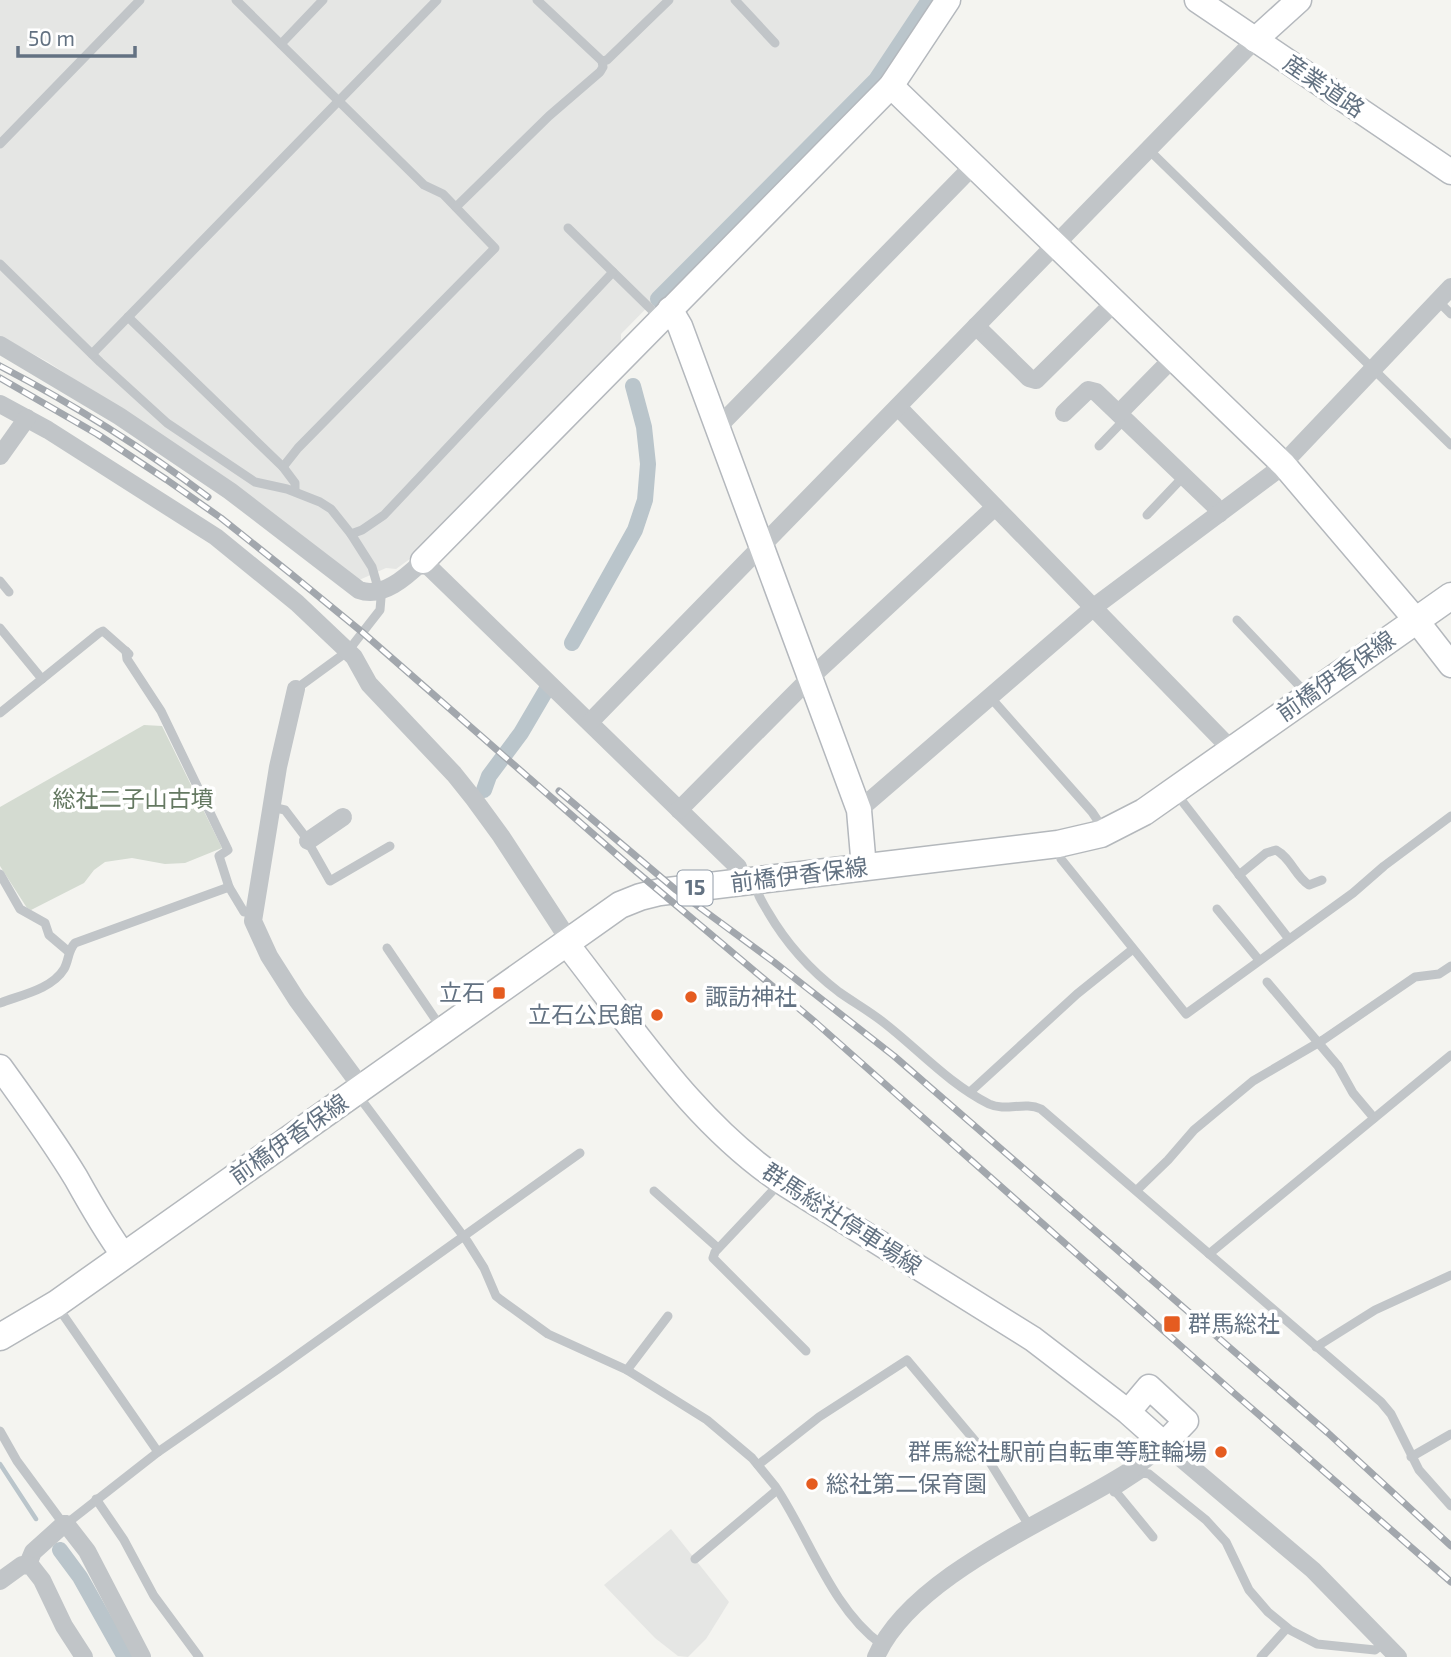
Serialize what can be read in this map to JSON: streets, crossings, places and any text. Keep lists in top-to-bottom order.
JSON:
{
  "streets": {
    "main road": ["前橋伊香保線", "15"],
    "street": ["産業道路", "群馬総社停車場線"]
  },
  "crossings": [
    ["前橋伊香保線", "群馬総社停車場線"]
  ],
  "parks": ["総社二子山古墳"],
  "places": {
    "transit": ["立石", "群馬総社"],
    "other": [
      "諏訪神社",
      "立石公民館",
      "群馬総社駅前自転車等駐輪場",
      "総社第二保育園"
    ]
  },
  "scale_bar": "50 m"
}
